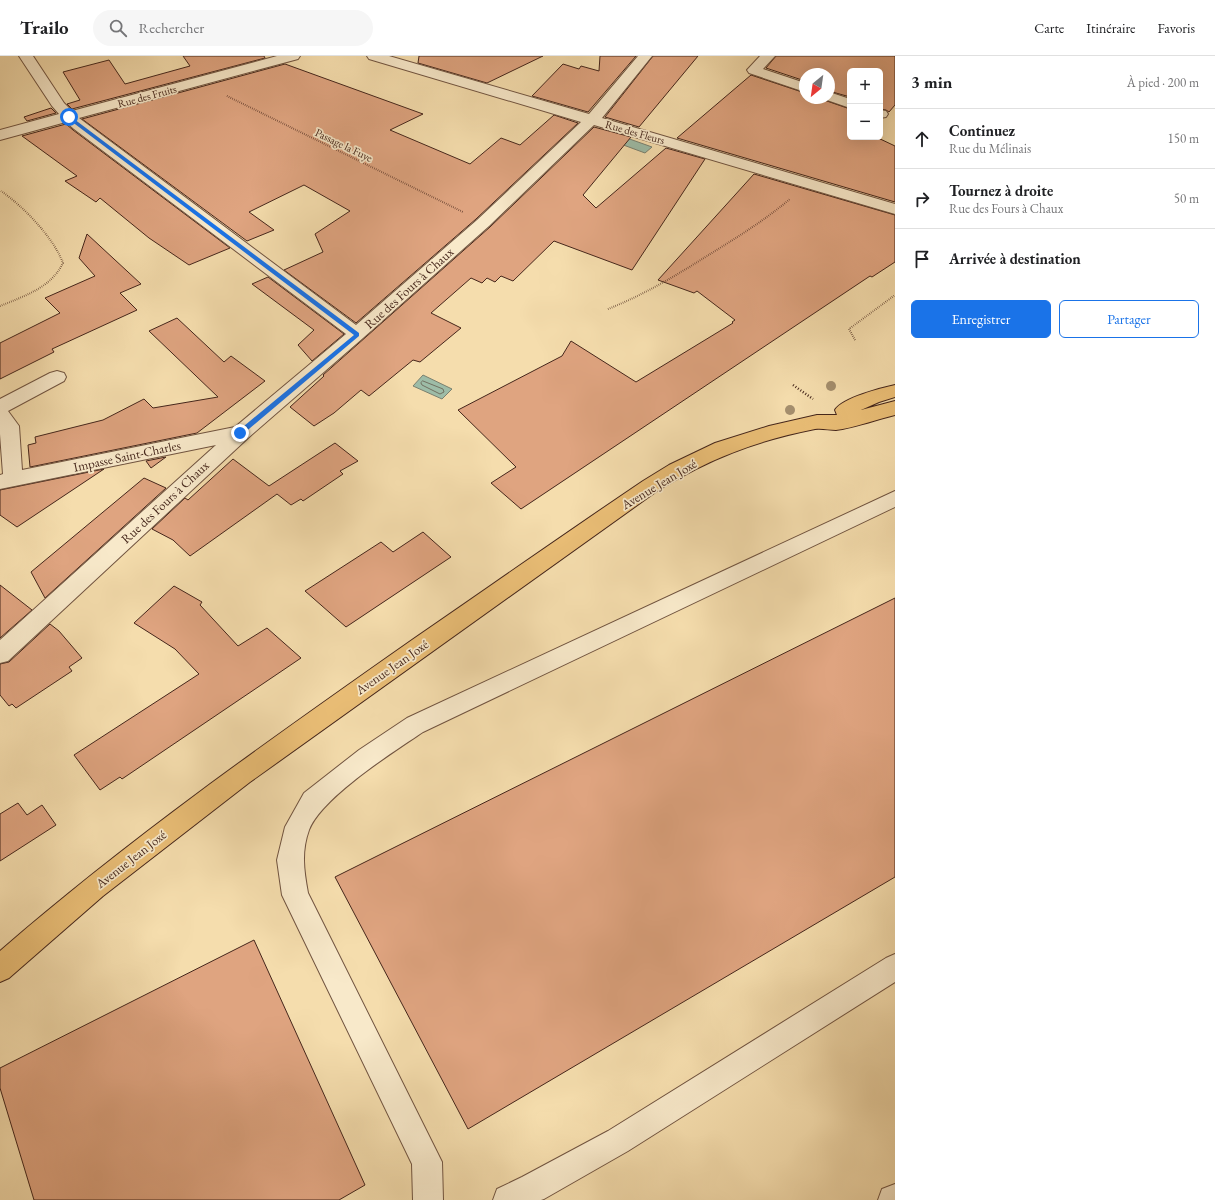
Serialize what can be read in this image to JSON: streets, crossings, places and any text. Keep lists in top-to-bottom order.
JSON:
{
  "streets": {
    "main road": ["Avenue Jean Joxé"],
    "street": [
      "Rue des Fruits",
      "Rue des Fleurs",
      "Rue des Fours à Chaux",
      "Impasse Saint-Charles"
    ],
    "path": ["Passage la Fuye"]
  },
  "crossings": [
    ["Rue des Fleurs", "Rue des Fours à Chaux"],
    ["Rue des Fours à Chaux", "Impasse Saint-Charles"]
  ],
  "north": "bottom left",
  "page": {
    "header": "Trailo",
    "search": "Rechercher",
    "nav": ["Carte", "Itinéraire", "Favoris"],
    "heading": ["3 min", "À pied · 200 m"],
    "map_buttons": ["+", "−"],
    "list": [
      ["Continuez", "Rue du Mélinais", "150 m"],
      ["Tournez à droite", "Rue des Fours à Chaux", "50 m"],
      "Arrivée à destination"
    ],
    "buttons": ["Enregistrer", "Partager"]
  }
}
